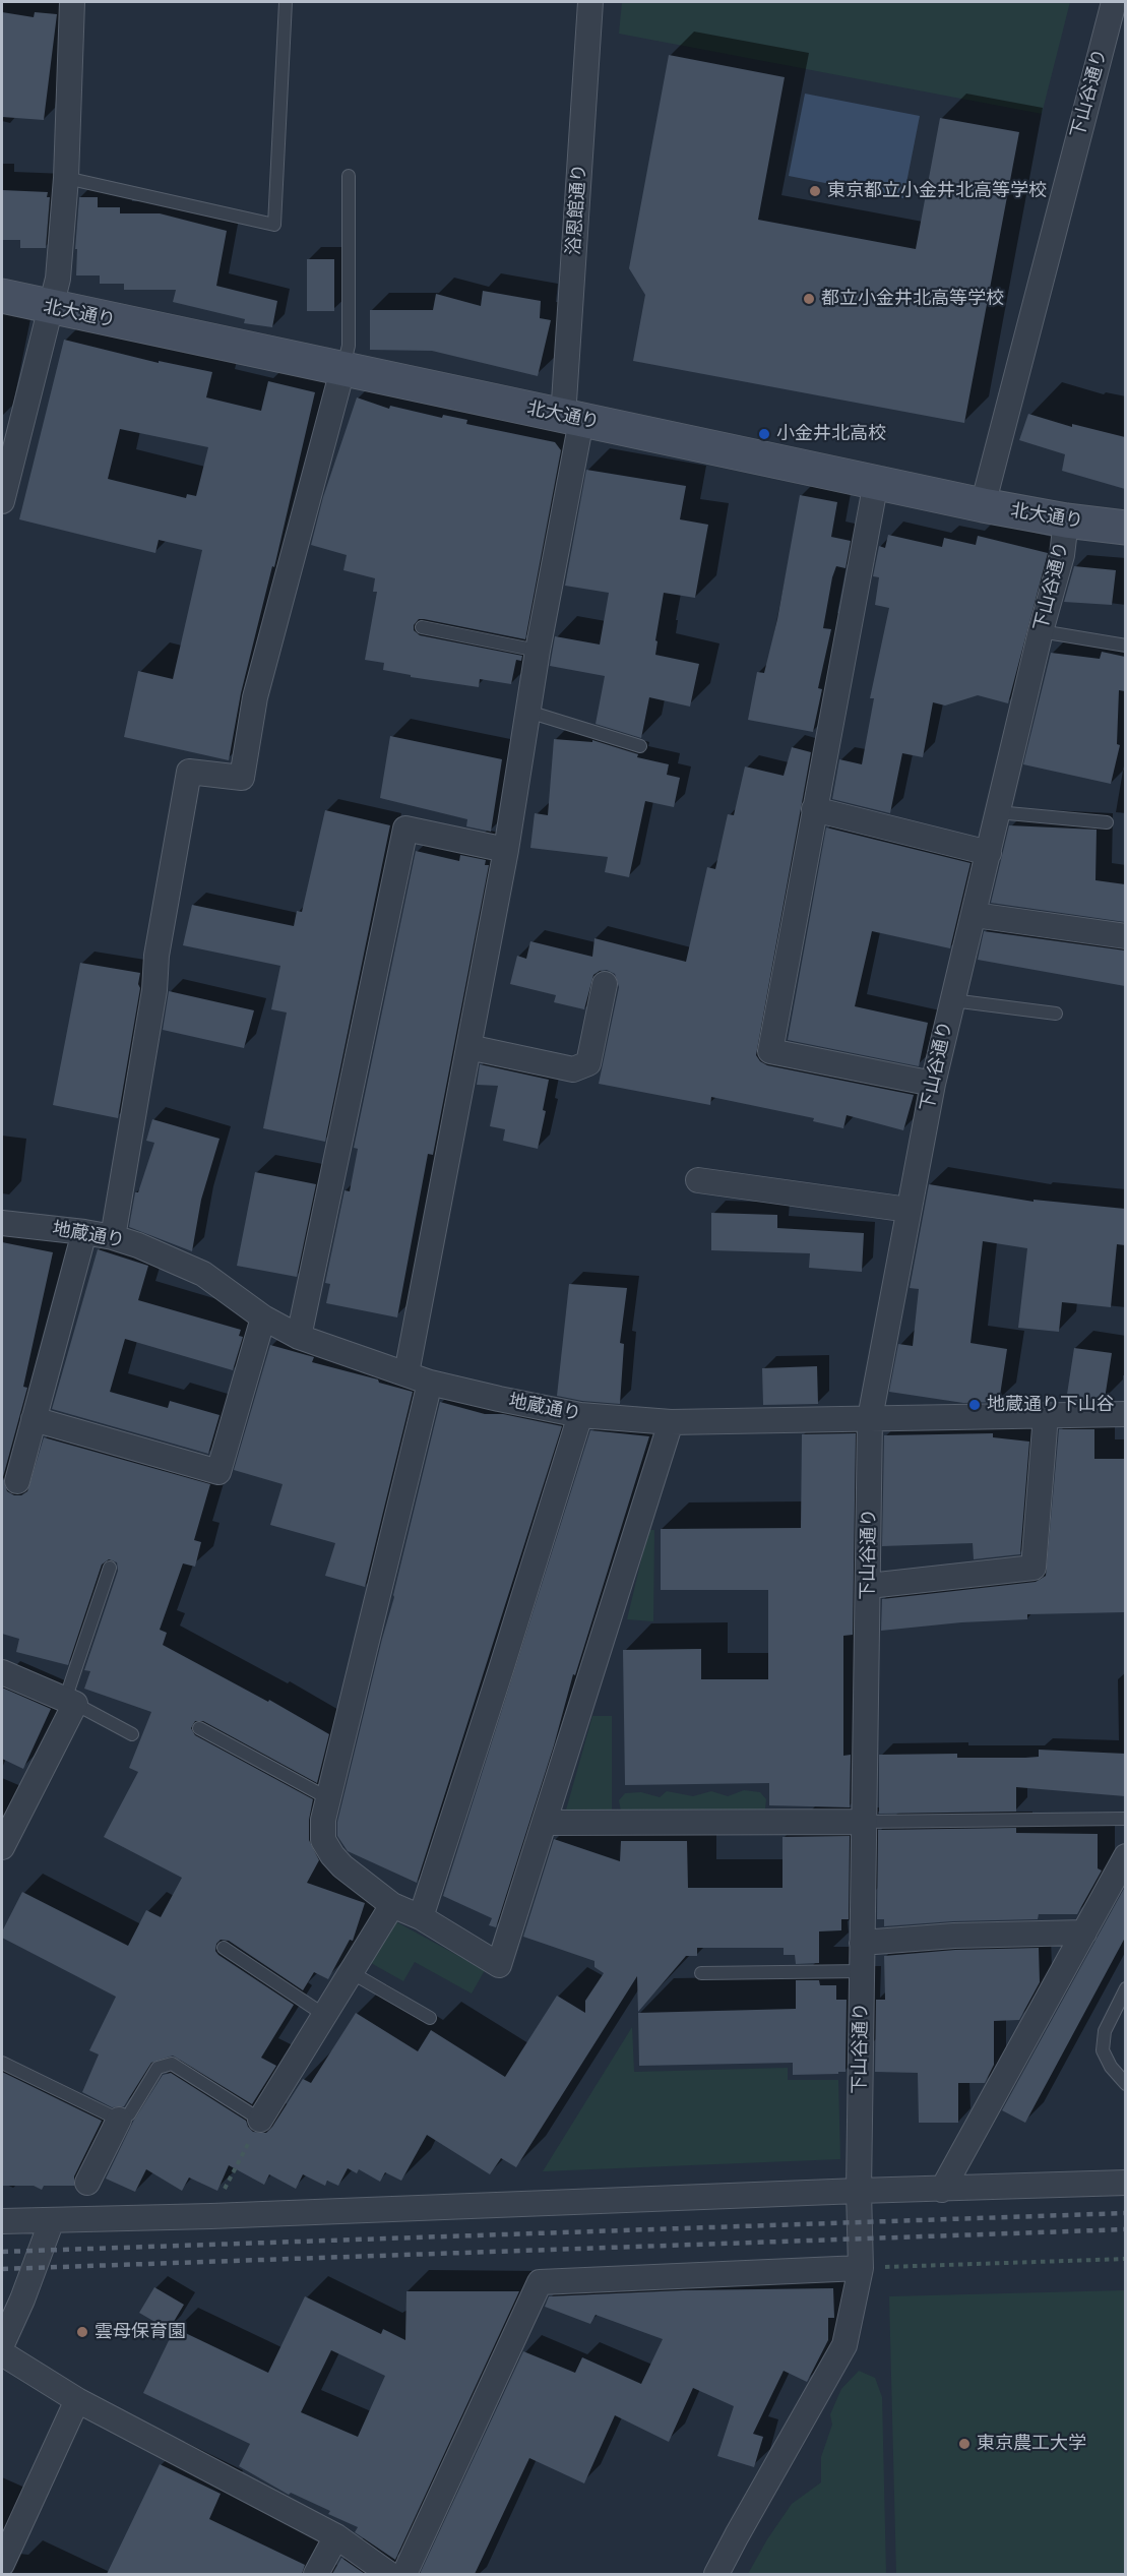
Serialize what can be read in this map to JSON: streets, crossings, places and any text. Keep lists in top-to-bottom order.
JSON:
{
  "streets": {
    "street": [
      "下山谷通り",
      "浴恩館通り",
      "北大通り",
      "地蔵通り"
    ]
  },
  "crossings": [
    ["下山谷通り", "北大通り"],
    ["下山谷通り", "地蔵通り"],
    ["浴恩館通り", "北大通り"],
    ["浴恩館通り", "地蔵通り"]
  ],
  "places": [
    "東京都立小金井北高等学校",
    "都立小金井北高等学校",
    "小金井北高校",
    "地蔵通り下山谷",
    "雲母保育園",
    "東京農工大学"
  ]
}
